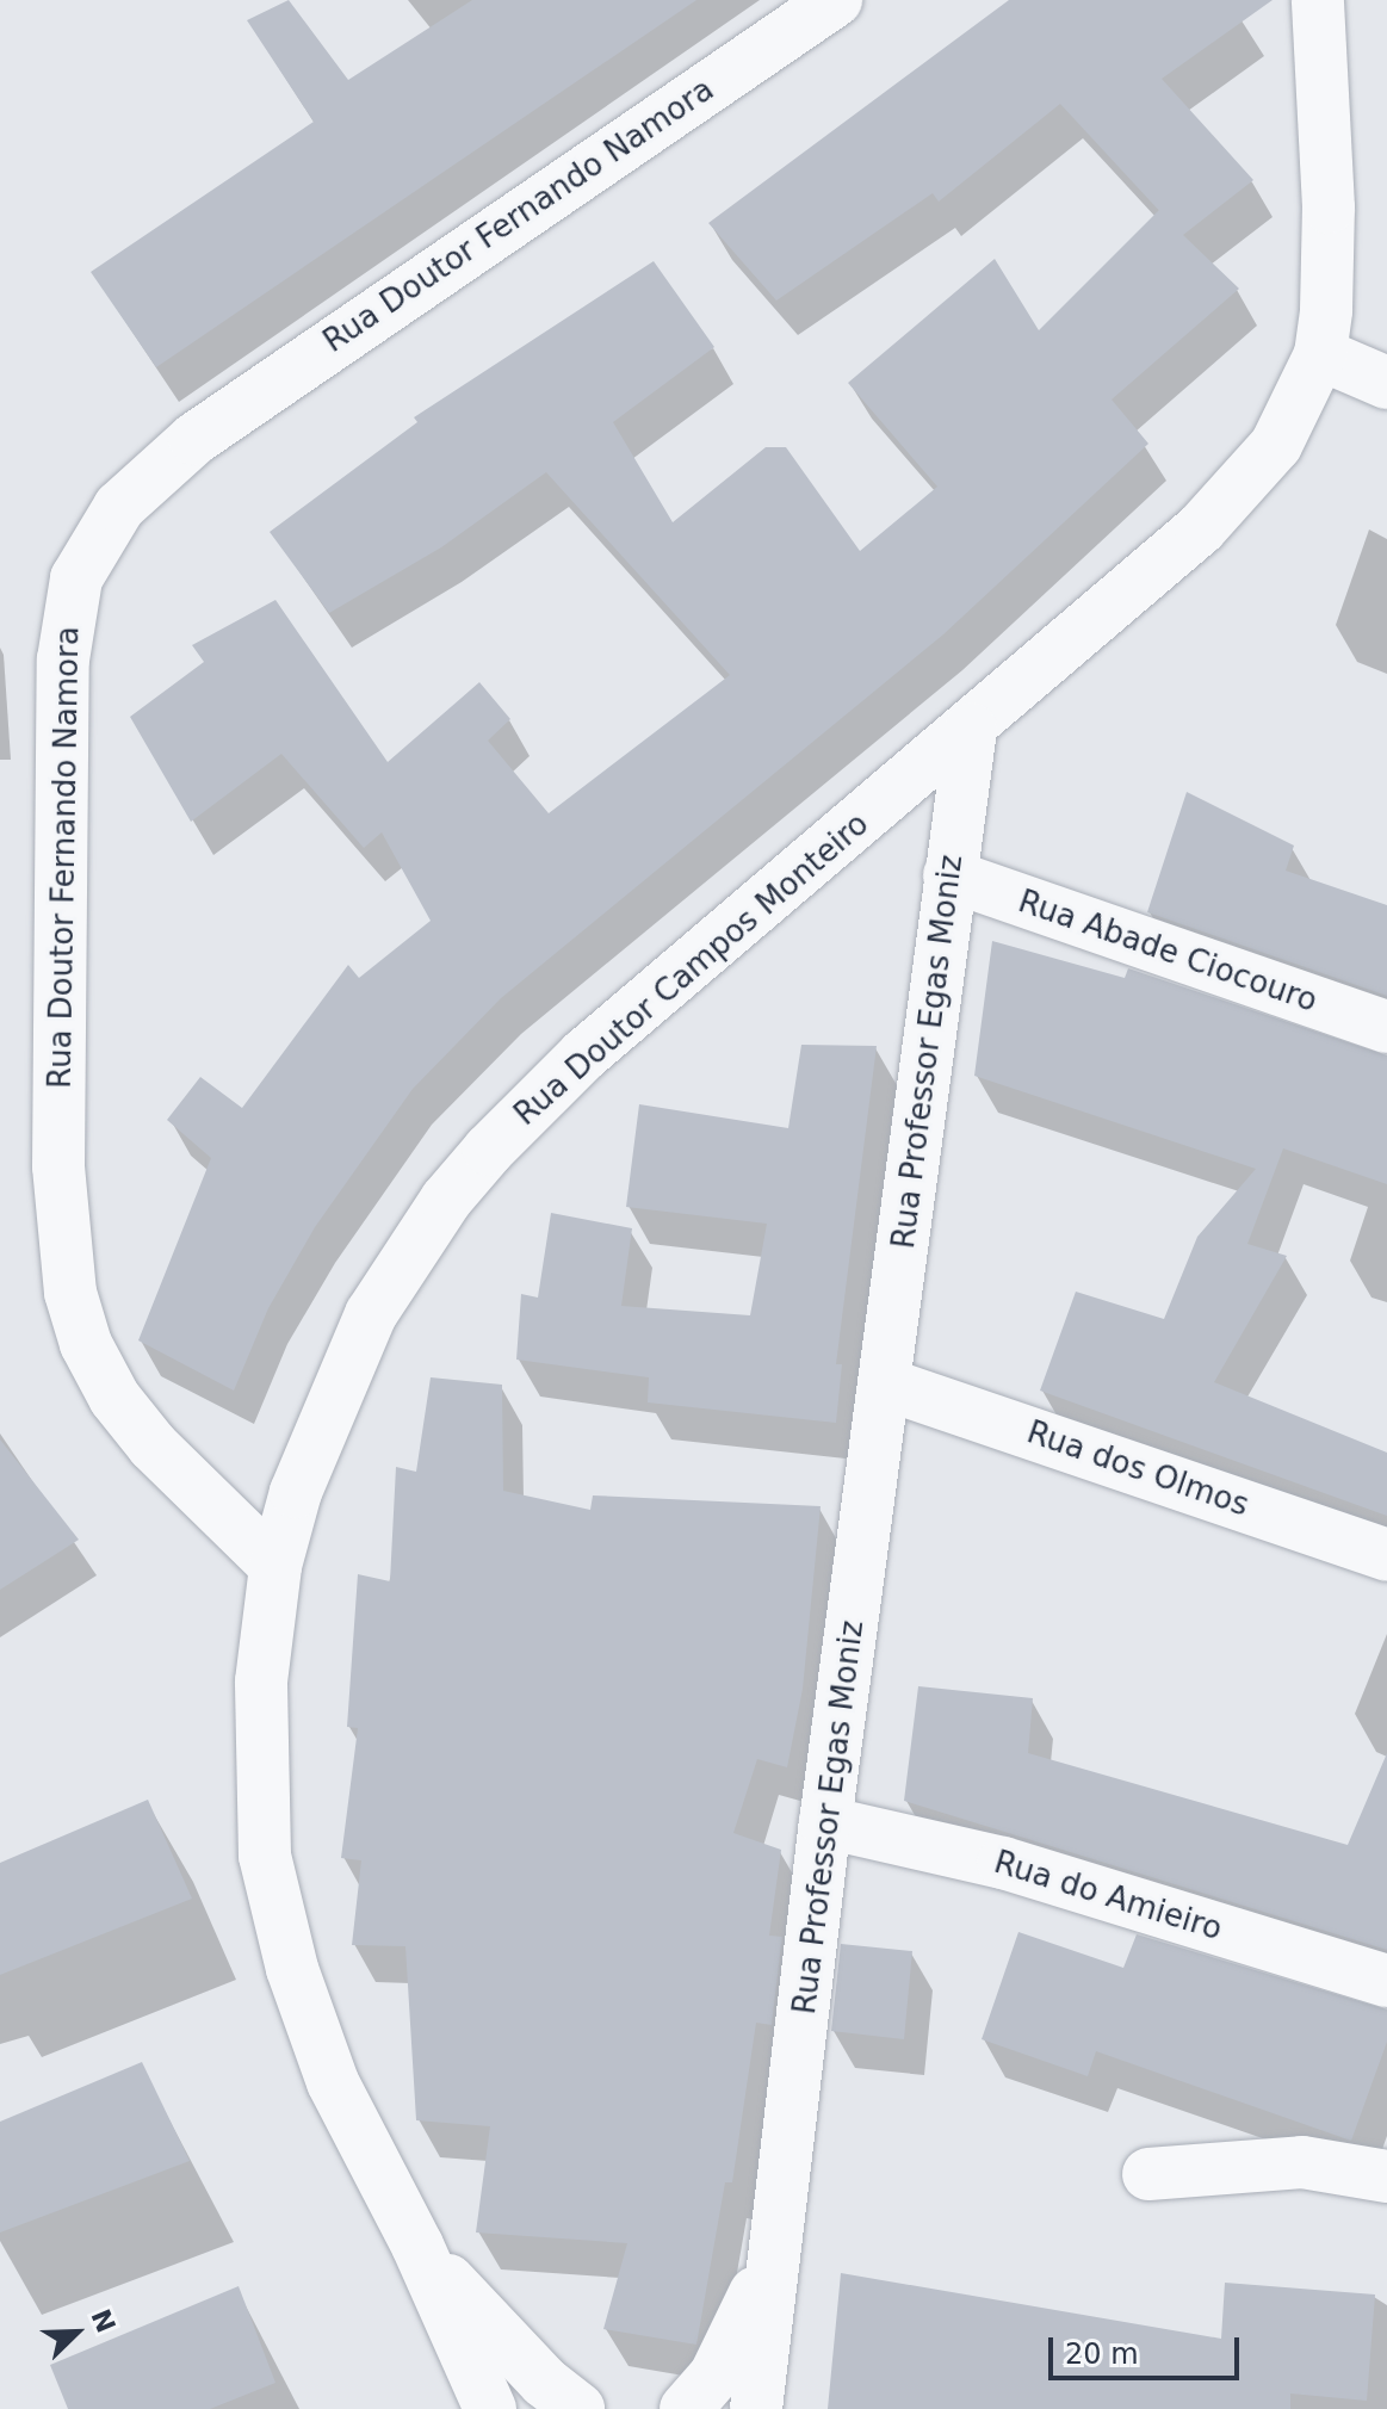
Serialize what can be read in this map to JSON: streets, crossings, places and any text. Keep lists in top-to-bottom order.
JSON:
{
  "streets": {
    "street": [
      "Rua Doutor Fernando Namora",
      "Rua Abade Ciocouro",
      "Rua Doutor Campos Monteiro",
      "Rua Professor Egas Moniz",
      "Rua dos Olmos",
      "Rua do Amieiro"
    ]
  },
  "crossings": [
    ["Rua Doutor Fernando Namora", "Rua Doutor Campos Monteiro"],
    ["Rua Abade Ciocouro", "Rua Professor Egas Moniz"],
    ["Rua Doutor Campos Monteiro", "Rua Professor Egas Moniz"],
    ["Rua Professor Egas Moniz", "Rua dos Olmos"],
    ["Rua Professor Egas Moniz", "Rua do Amieiro"]
  ],
  "scale_bar": "20 m",
  "north": "top right"
}
